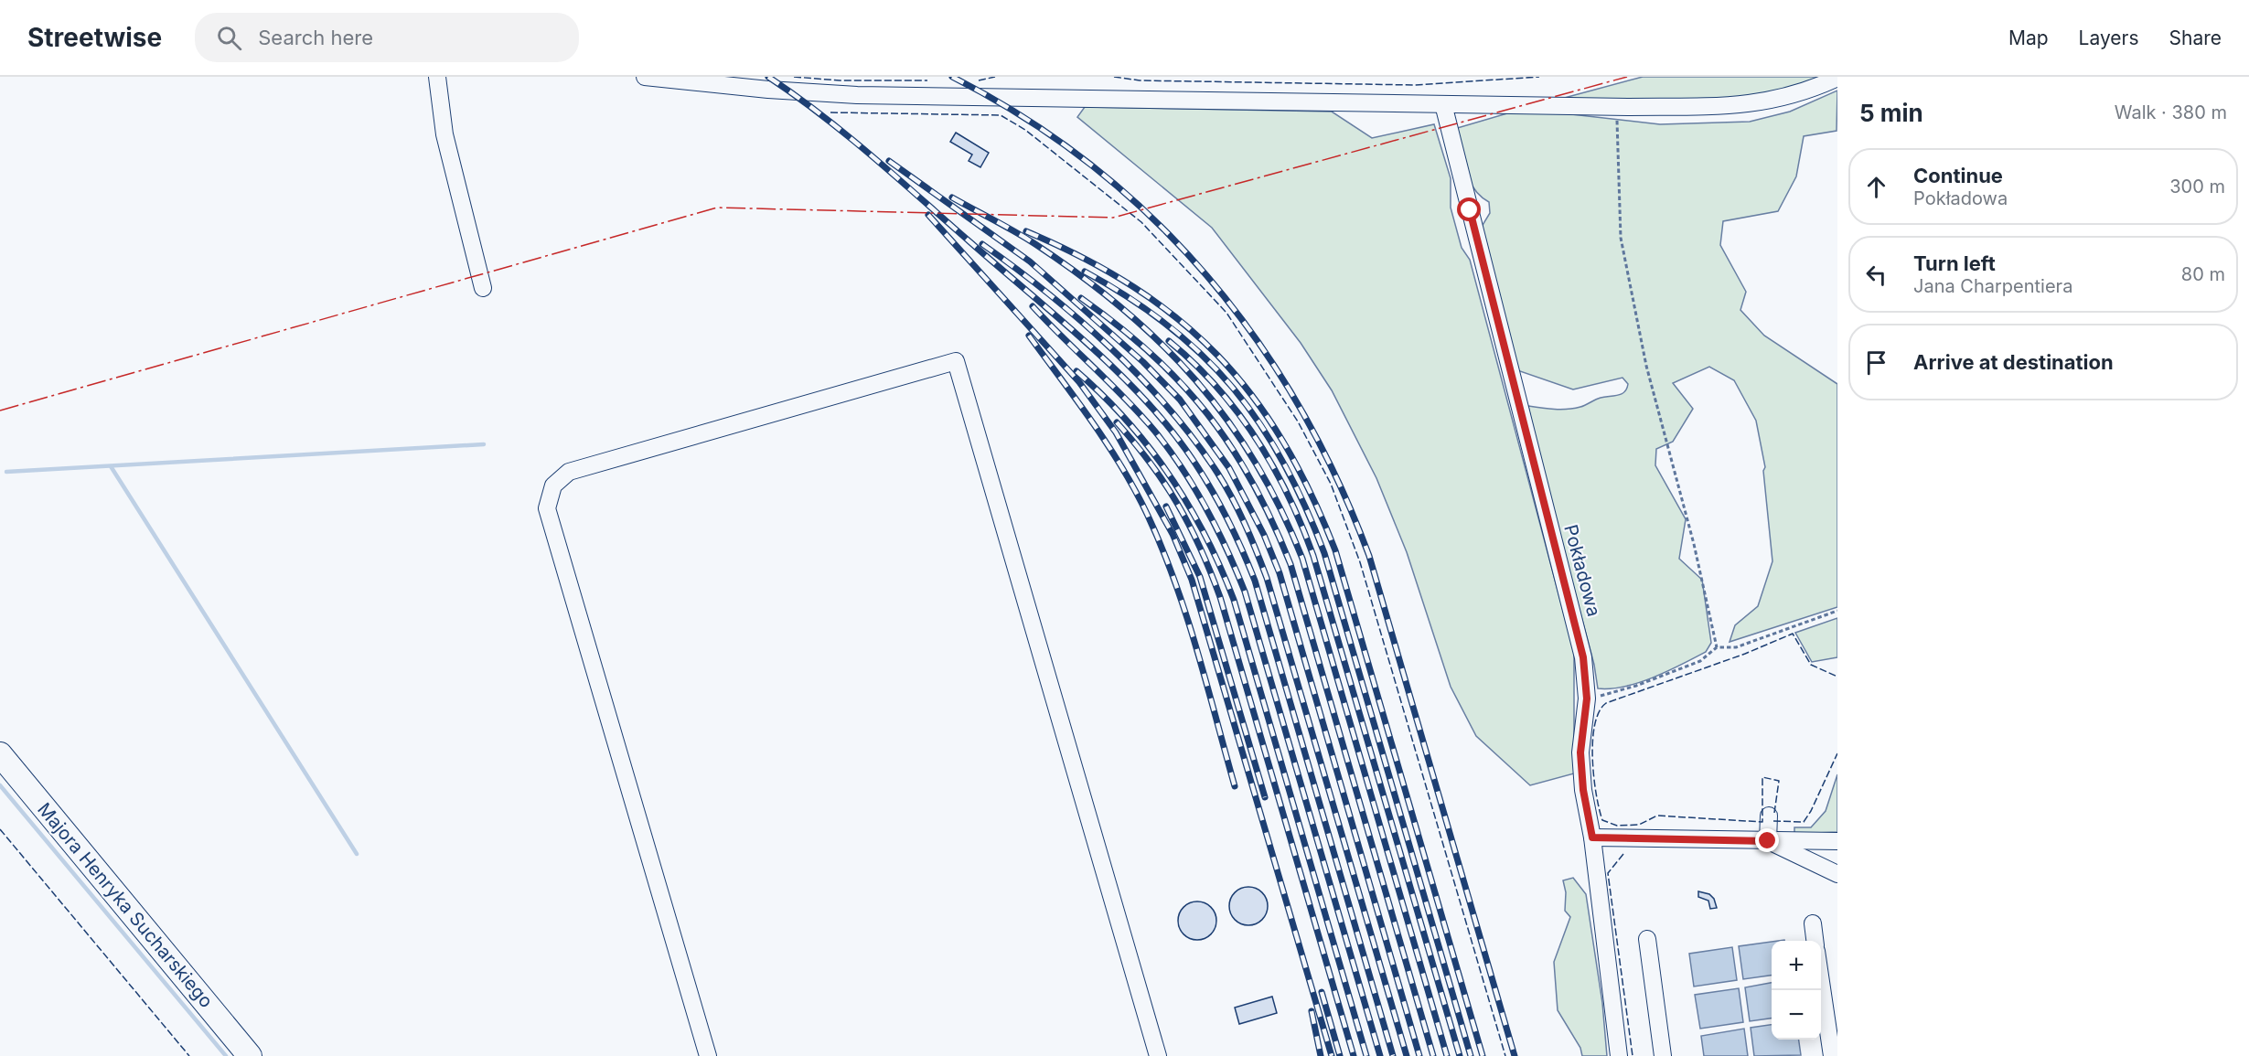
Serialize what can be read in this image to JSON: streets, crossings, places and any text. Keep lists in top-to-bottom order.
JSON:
{
  "streets": {
    "highway": ["Majora Henryka Sucharskiego"],
    "street": ["Pokładowa"]
  },
  "page": {
    "header": "Streetwise",
    "search": "Search here",
    "nav": ["Map", "Layers", "Share"],
    "heading": ["5 min", "Walk · 380 m"],
    "list": [
      ["Continue", "Pokładowa", "300 m"],
      ["Turn left", "Jana Charpentiera", "80 m"],
      "Arrive at destination"
    ],
    "map_buttons": ["+", "−"]
  }
}
